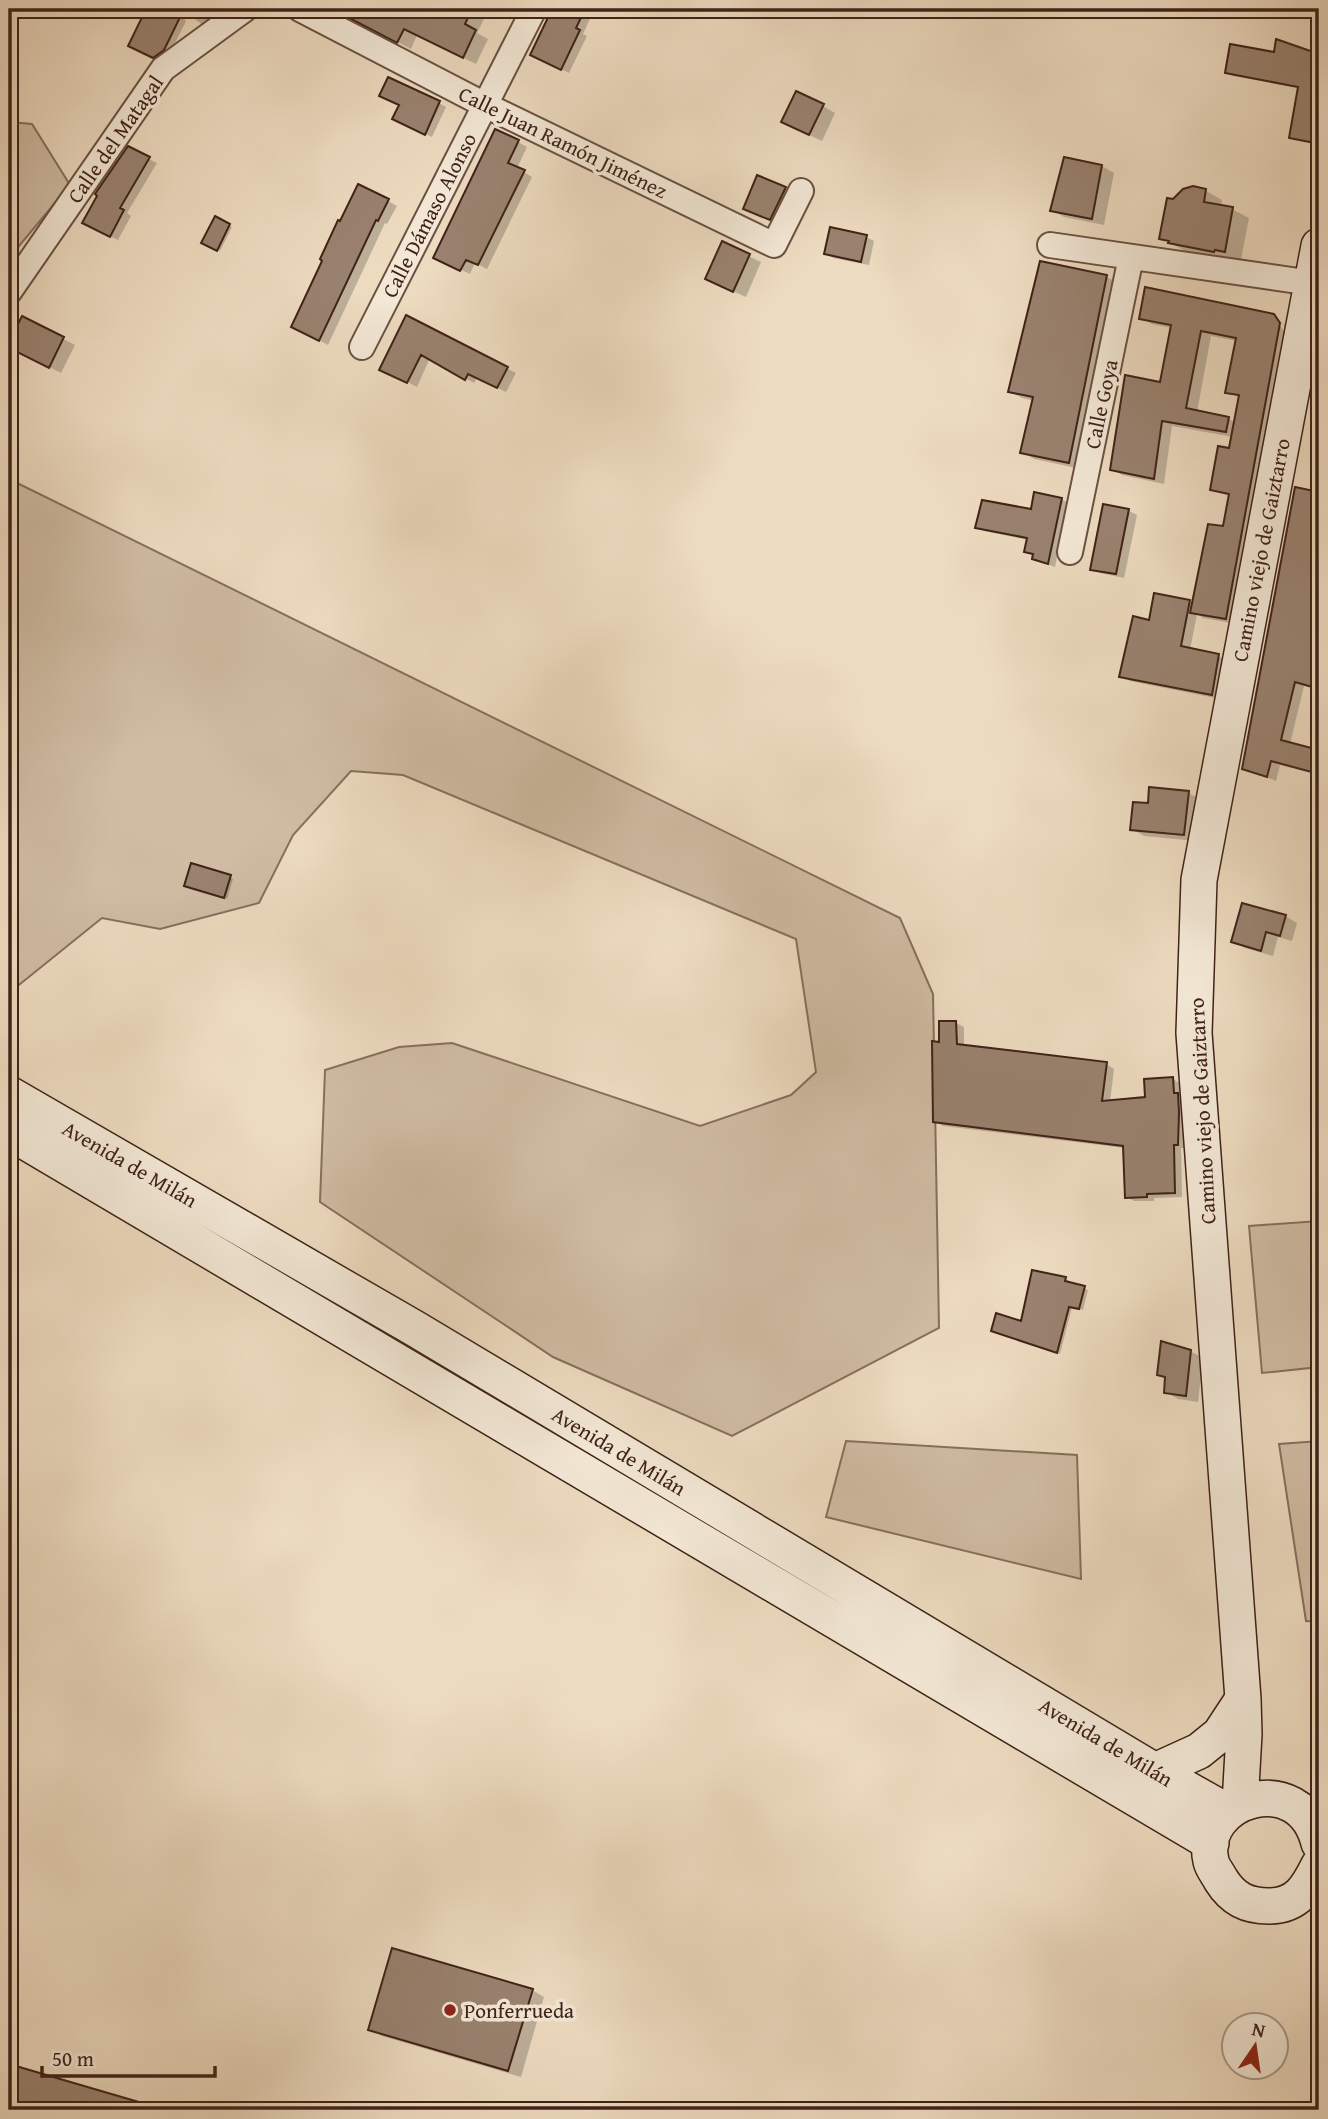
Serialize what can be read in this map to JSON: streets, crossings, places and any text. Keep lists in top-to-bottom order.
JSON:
{
  "streets": {
    "street": [
      "Calle del Matagal",
      "Calle Juan Ramón Jiménez",
      "Calle Dámaso Alonso",
      "Calle Goya",
      "Camino viejo de Gaiztarro",
      "Avenida de Milán"
    ]
  },
  "crossings": [
    ["Calle Juan Ramón Jiménez", "Calle Dámaso Alonso"],
    ["Camino viejo de Gaiztarro", "Avenida de Milán"]
  ],
  "places": ["Ponferrueda"],
  "scale_bar": "50 m",
  "north": "top"
}
